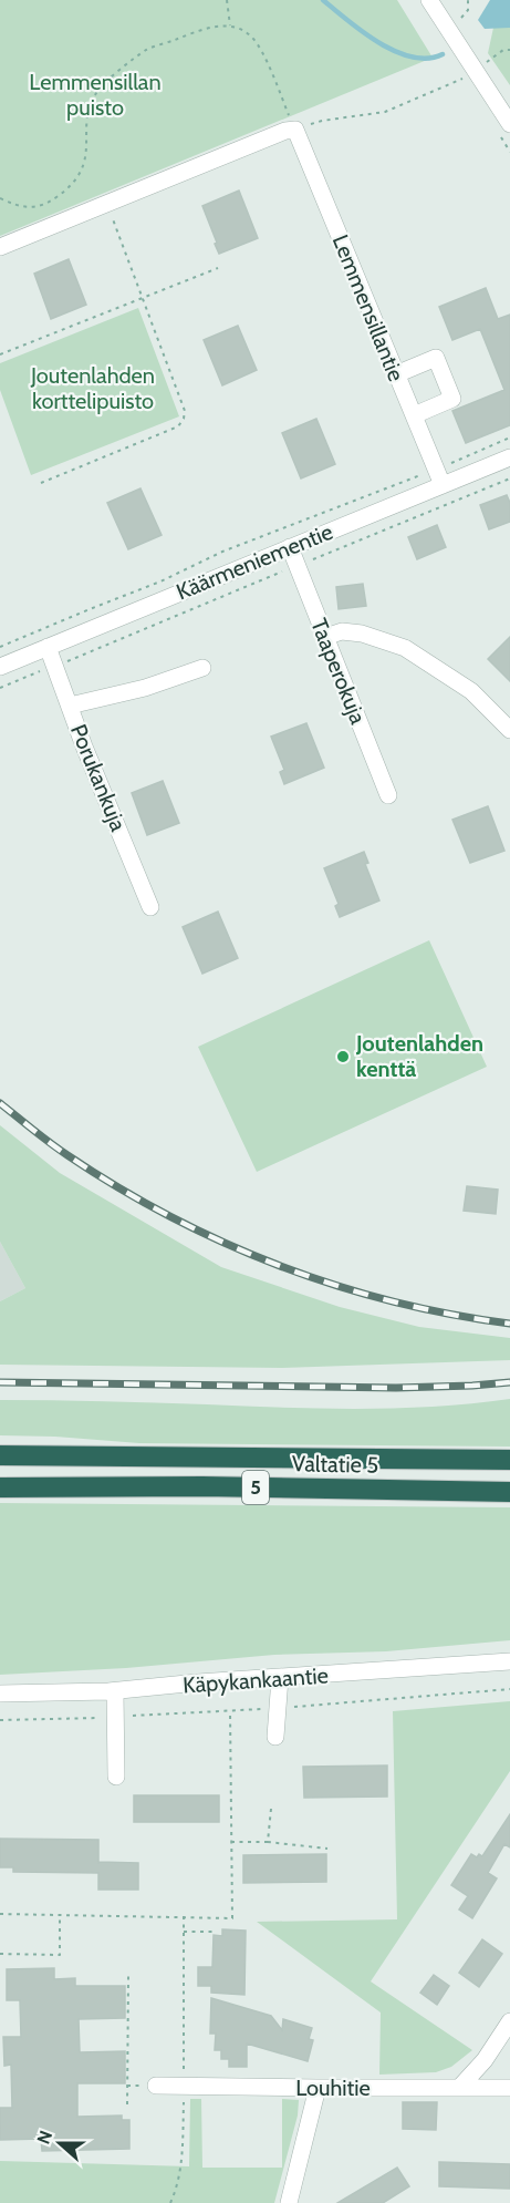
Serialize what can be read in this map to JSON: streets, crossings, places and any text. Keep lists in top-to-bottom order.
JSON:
{
  "streets": {
    "highway": ["Valtatie 5", "5"],
    "street": [
      "Lemmensillantie",
      "Käärmeniementie",
      "Taaperokuja",
      "Porukankuja",
      "Käpykankaantie",
      "Louhitie"
    ]
  },
  "crossings": [
    ["Lemmensillantie", "Käärmeniementie"],
    ["Käärmeniementie", "Taaperokuja"],
    ["Käärmeniementie", "Porukankuja"]
  ],
  "parks": ["Lemmensillan puisto", "Joutenlahden korttelipuisto"],
  "places": ["Joutenlahden kenttä"],
  "north": "left"
}
